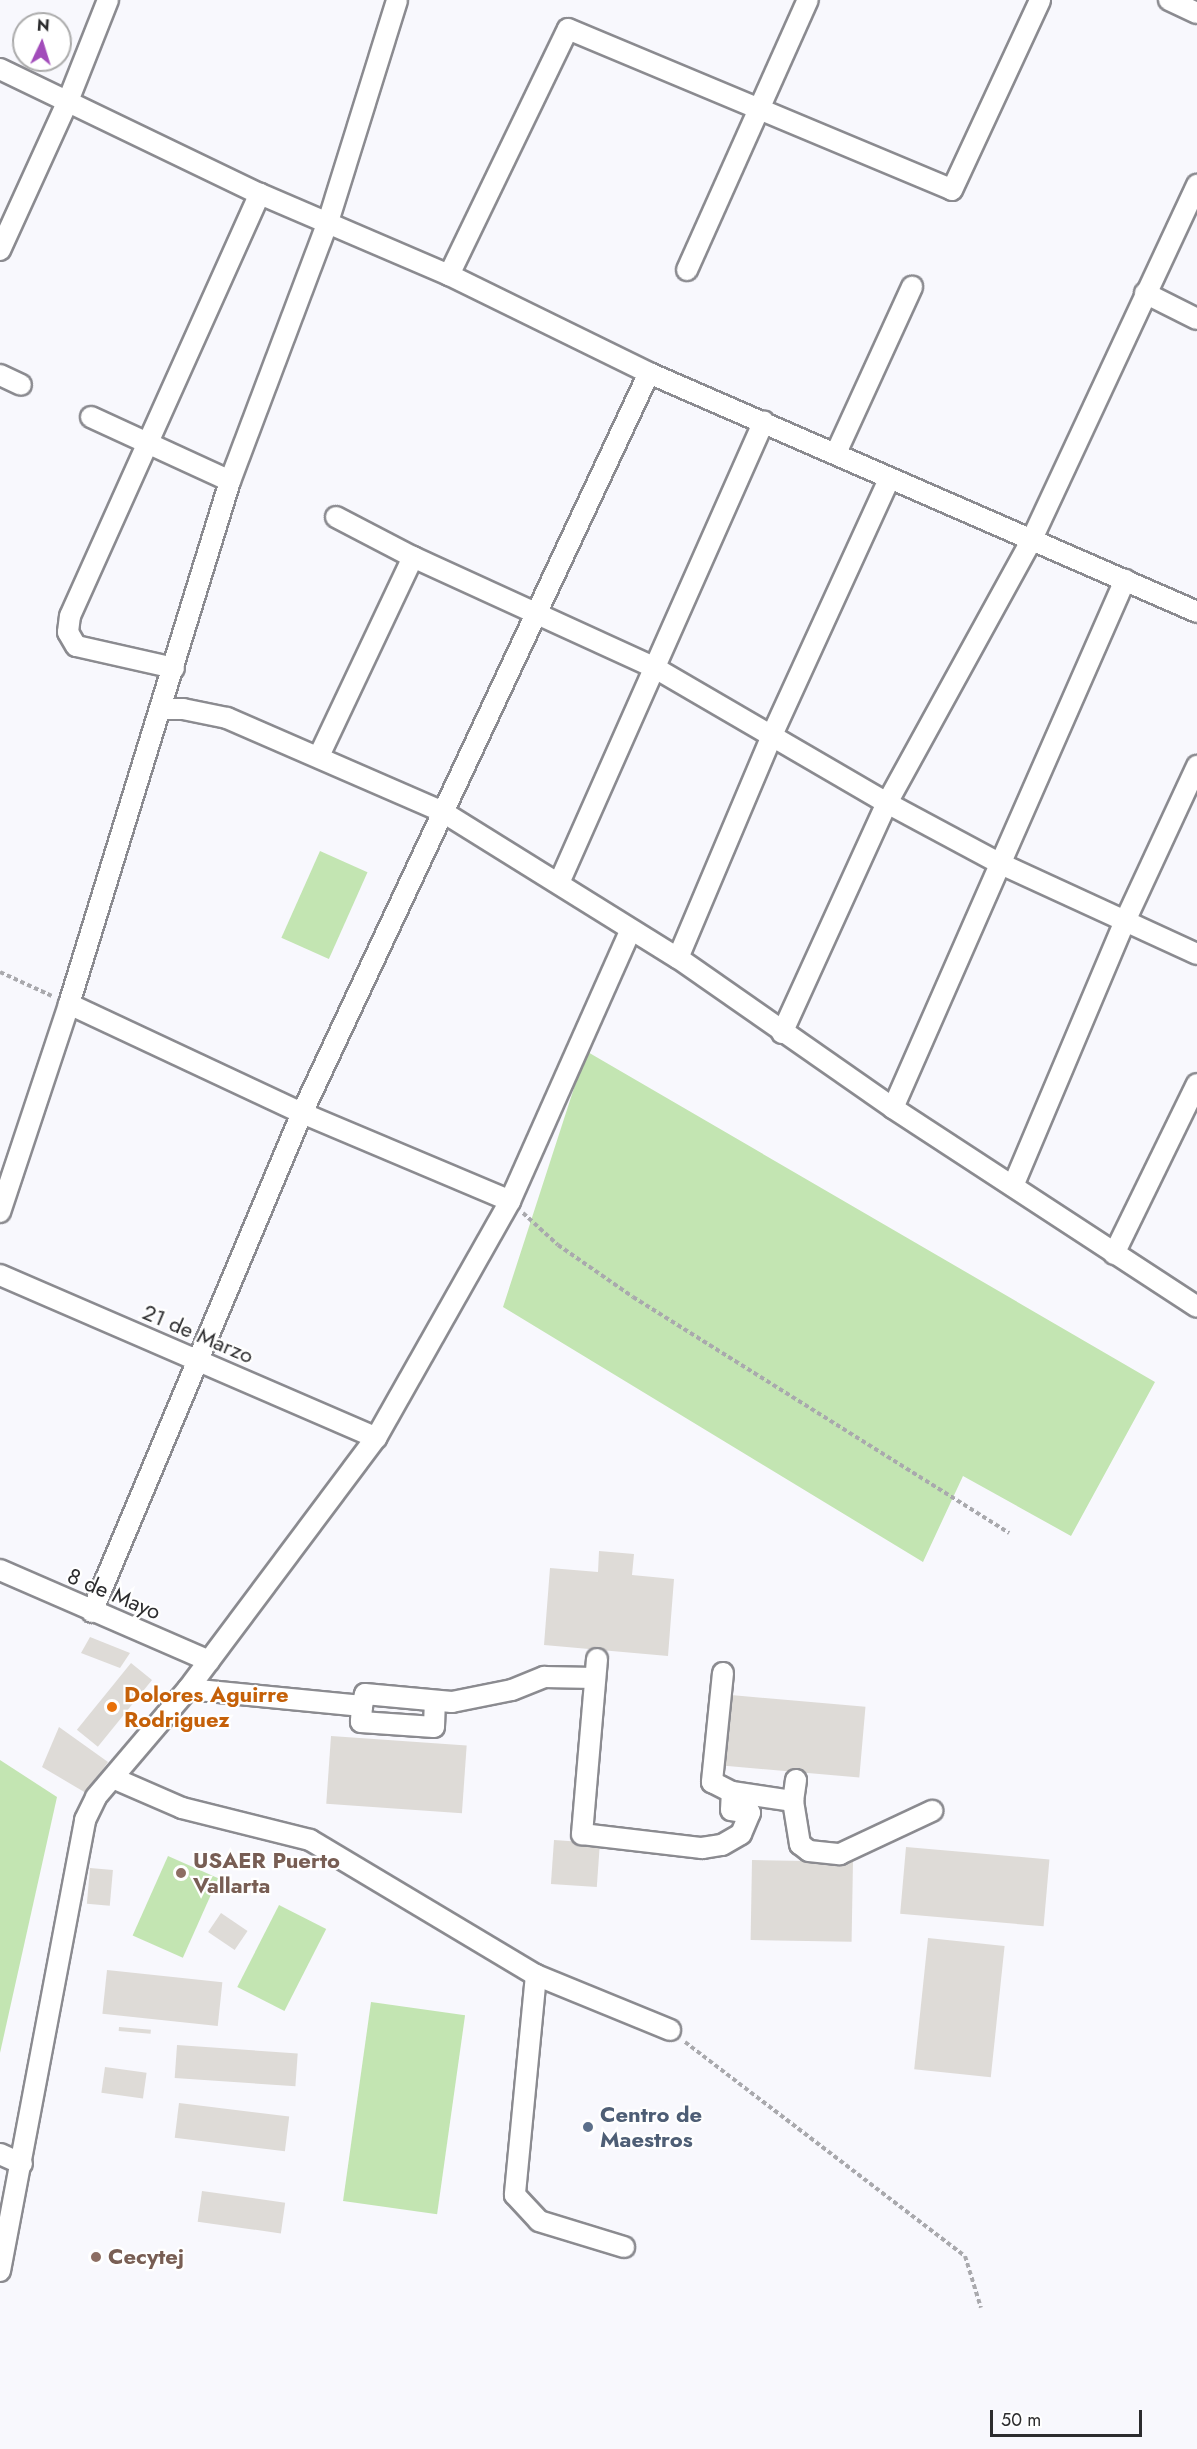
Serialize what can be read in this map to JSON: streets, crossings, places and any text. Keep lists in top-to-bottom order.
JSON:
{
  "streets": {
    "street": ["21 de Marzo", "8 de Mayo"]
  },
  "places": [
    "Dolores Aguirre Rodriguez",
    "USAER Puerto Vallarta",
    "Centro de Maestros",
    "Cecytej"
  ],
  "scale_bar": "50 m",
  "north": "top"
}
